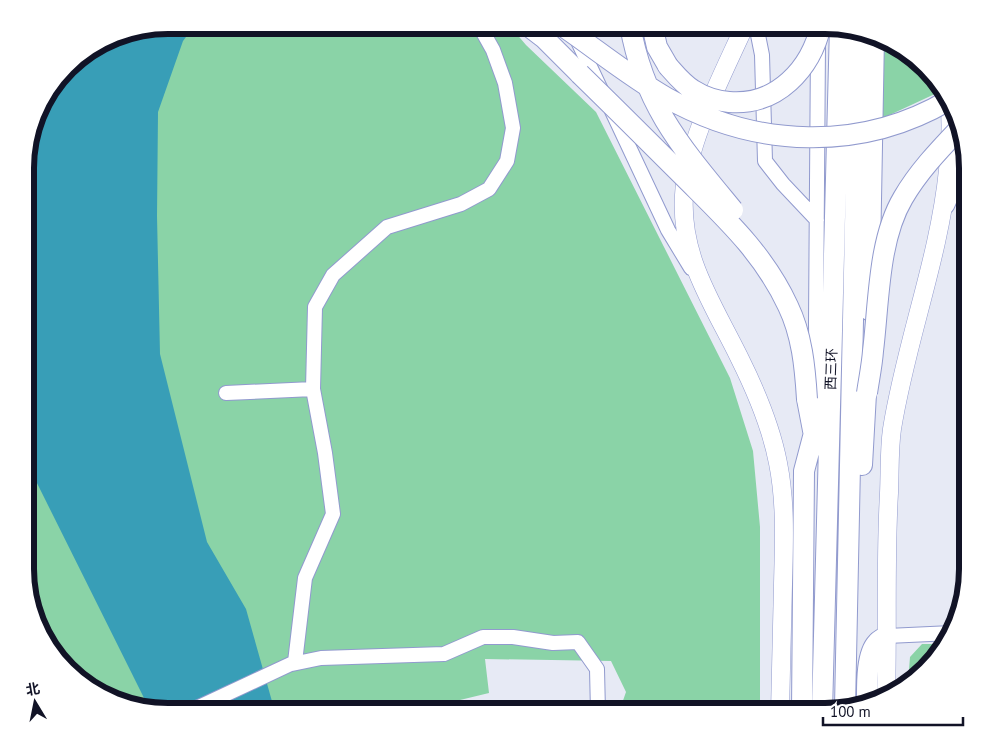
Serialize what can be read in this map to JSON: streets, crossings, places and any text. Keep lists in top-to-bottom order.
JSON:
{
  "streets": {
    "highway": ["西三环"]
  },
  "scale_bar": "100 m",
  "north": "top"
}
